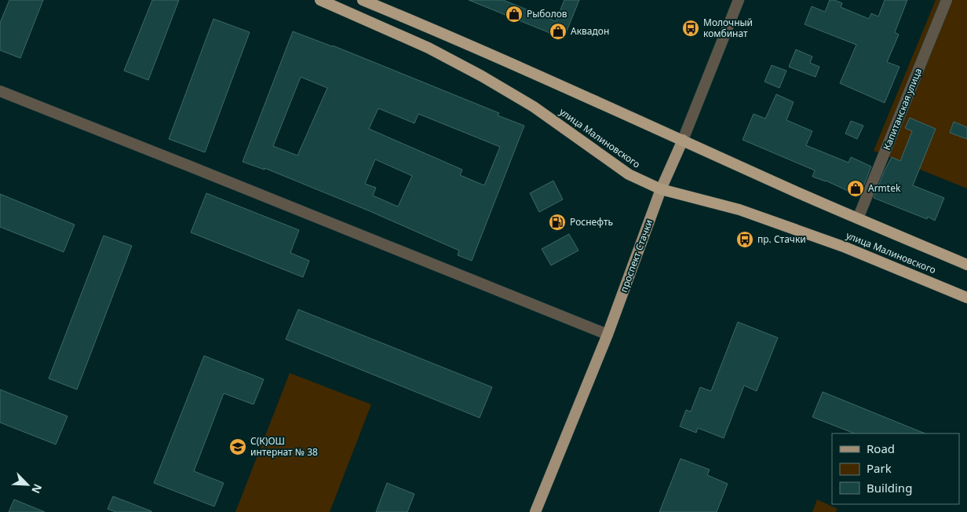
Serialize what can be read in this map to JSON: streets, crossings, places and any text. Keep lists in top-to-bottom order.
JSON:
{
  "streets": {
    "highway": ["улица Малиновского"],
    "main road": ["проспект Стачки"],
    "street": ["Капитанская улица"]
  },
  "crossings": [
    ["Капитанская улица", "улица Малиновского"],
    ["улица Малиновского", "проспект Стачки"]
  ],
  "places": {
    "shop": ["Рыболов", "Аквадон", "Armtek"],
    "bus stop": ["Молочный комбинат", "пр. Стачки"],
    "fuel station": ["Роснефть"],
    "school or university": ["С(К)ОШ интернат № 38"]
  },
  "legend": ["Road", "Park", "Building"],
  "north": "bottom right"
}
